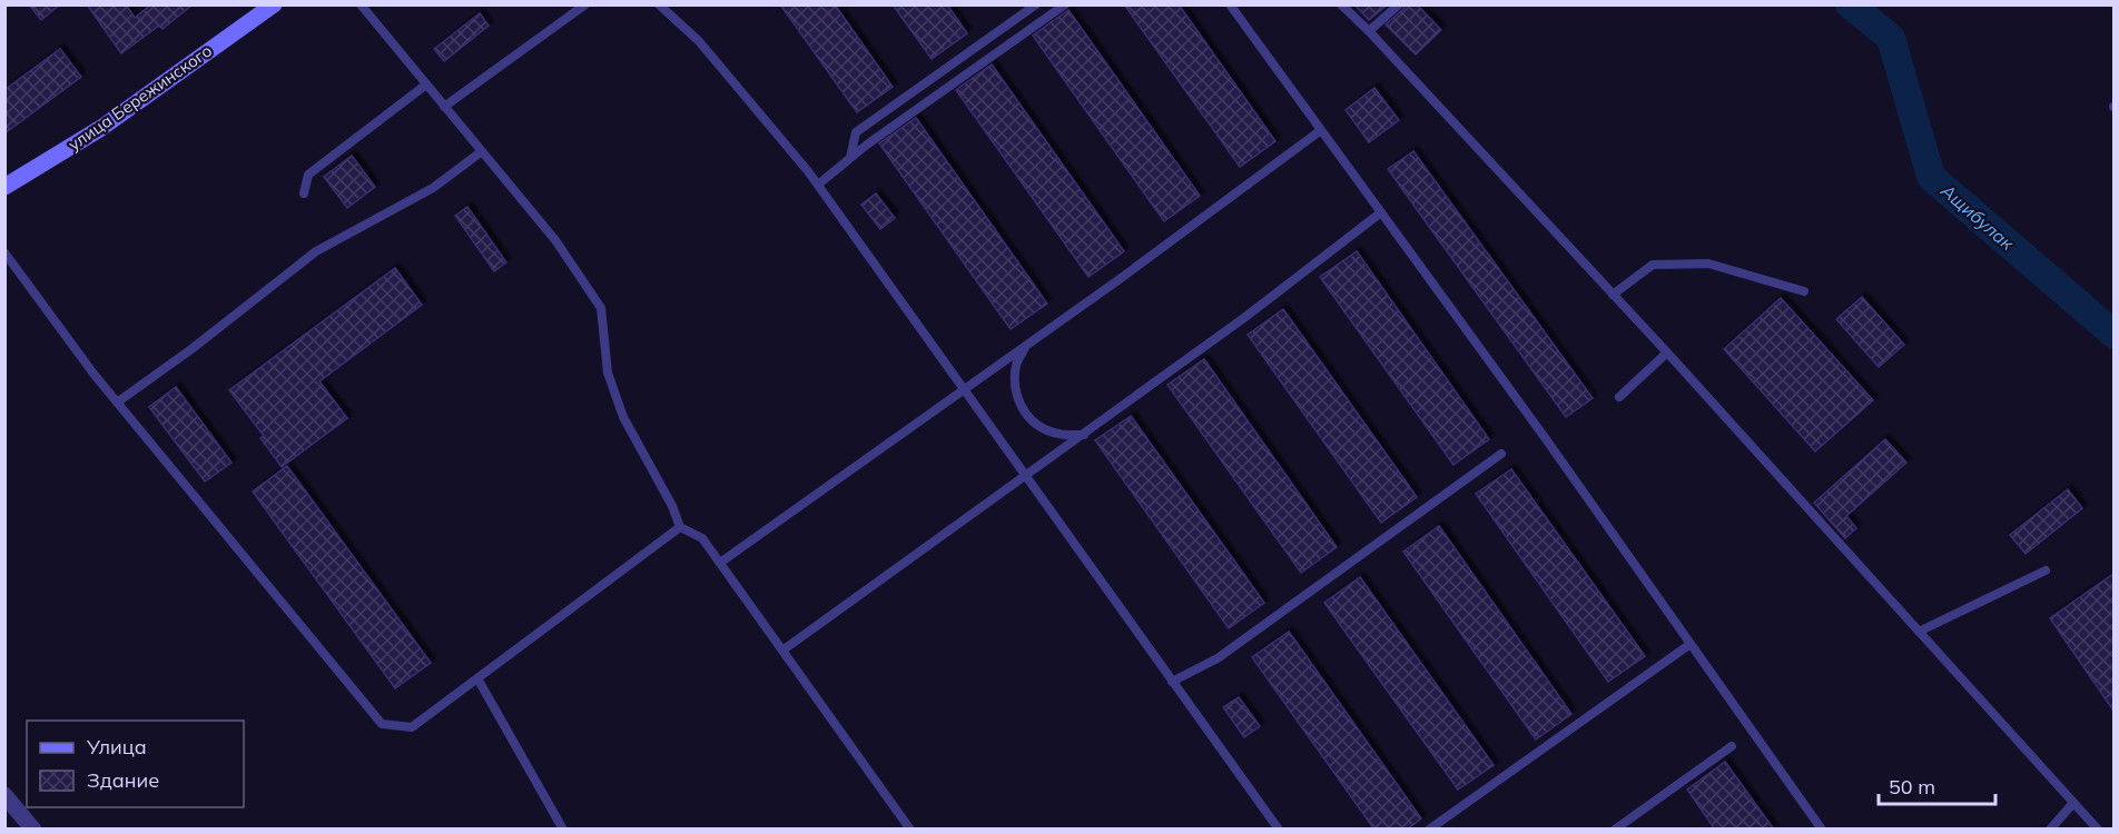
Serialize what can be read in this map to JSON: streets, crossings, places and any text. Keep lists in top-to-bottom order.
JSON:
{
  "streets": {
    "main road": ["улица Бережинского"]
  },
  "water": ["Ащибулак"],
  "legend": ["Улица", "Здание"],
  "scale_bar": "50 m"
}
